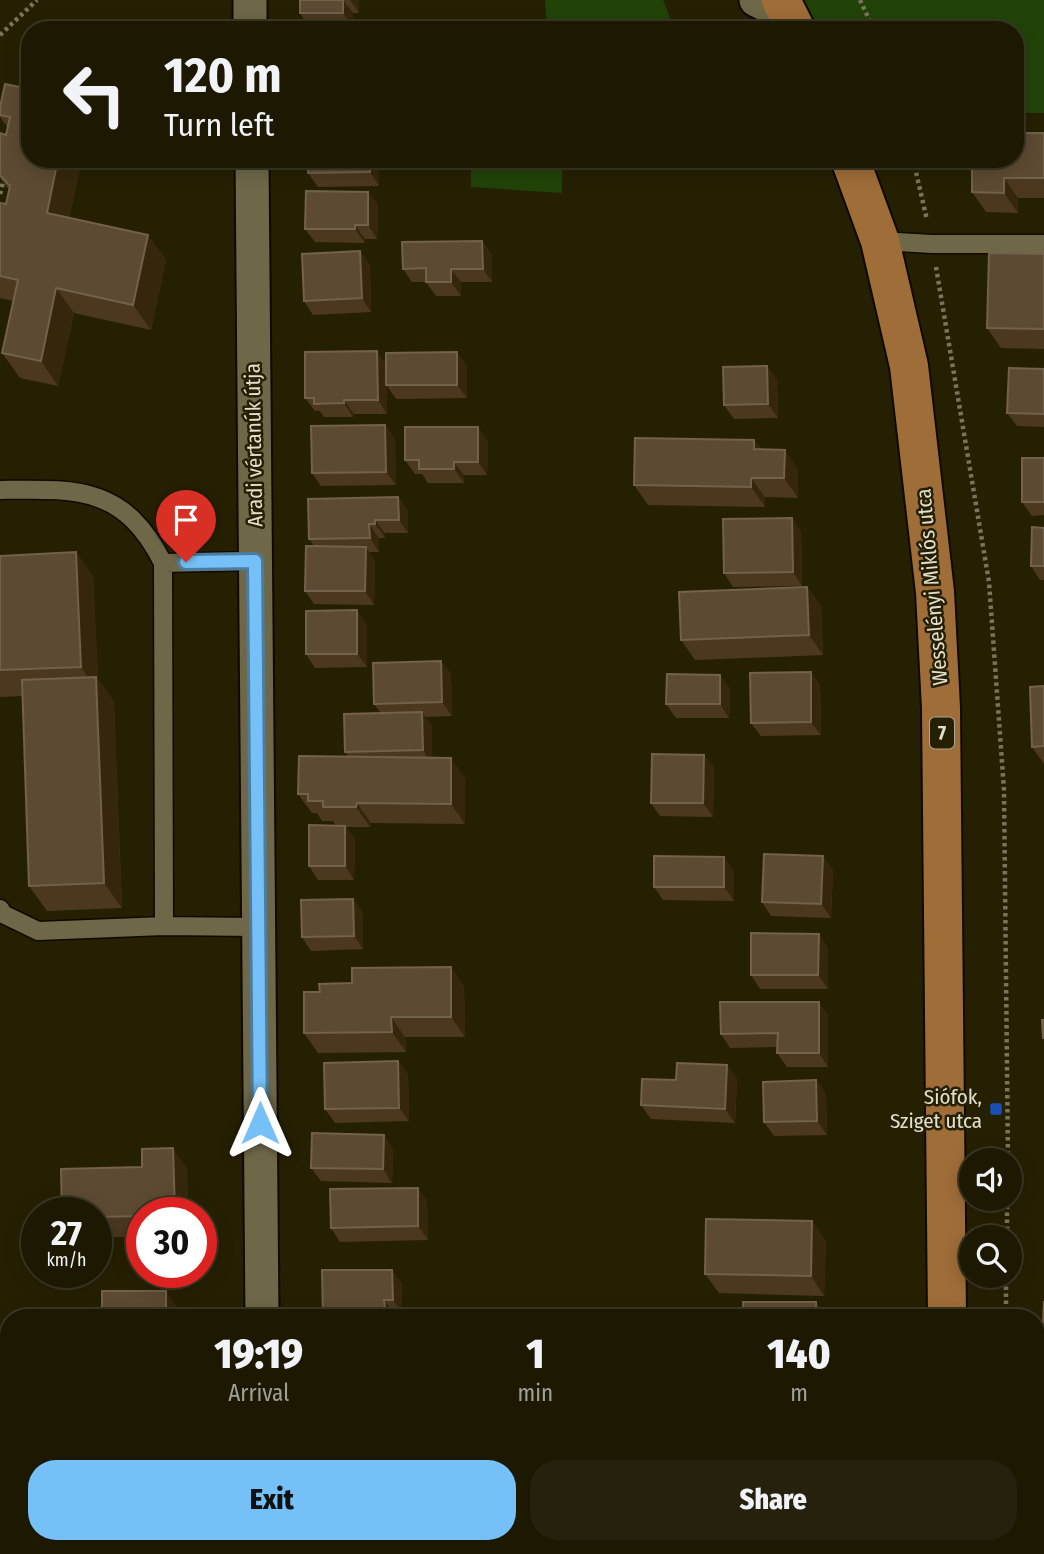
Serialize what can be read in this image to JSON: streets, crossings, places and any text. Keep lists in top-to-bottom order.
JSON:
{
  "streets": {
    "main road": ["Wesselényi Miklós utca", "7"],
    "street": ["Aradi vértanúk útja"]
  },
  "places": {
    "transit": ["Siófok, Sziget utca"]
  },
  "page": {
    "turn": ["120 m", "Turn left"],
    "speed": "27 km/h",
    "limit": "30",
    "eta": [
      "19:19",
      "Arrival",
      "1",
      "min",
      "140",
      "m"
    ],
    "buttons": ["Exit", "Share"]
  }
}
